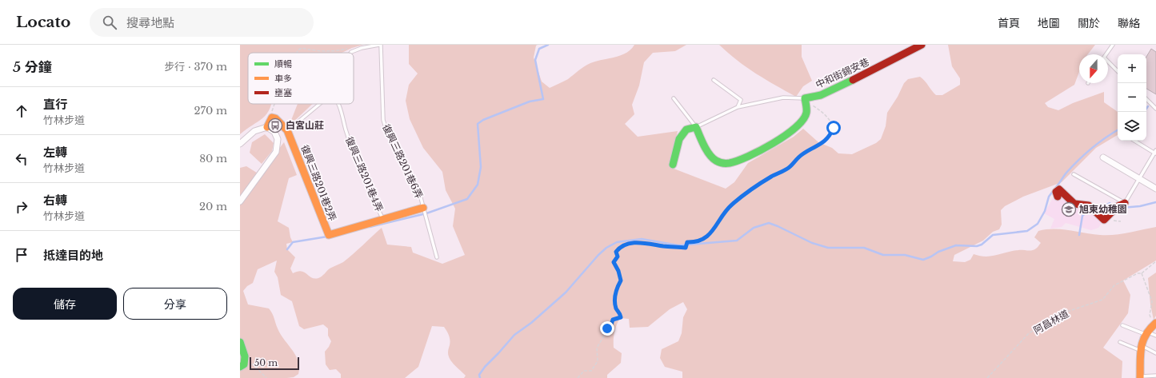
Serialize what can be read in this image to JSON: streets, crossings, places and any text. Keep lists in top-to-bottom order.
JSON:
{
  "streets": {
    "street": ["中和街錫安巷", "復興三路201巷2弄"],
    "lane": ["復興三路201巷6弄", "復興三路201巷4弄"],
    "path": ["阿昌林道"]
  },
  "crossings": [
    ["復興三路201巷6弄", "復興三路201巷2弄"],
    ["復興三路201巷4弄", "復興三路201巷2弄"]
  ],
  "places": {
    "bus stop": ["白宮山莊"],
    "school or university": ["旭東幼稚園"]
  },
  "legend": ["順暢", "車多", "壅塞"],
  "scale_bar": "50 m",
  "north": "bottom",
  "page": {
    "header": "Locato",
    "search": "搜尋地點",
    "nav": [
      "首頁",
      "地圖",
      "關於",
      "聯絡"
    ],
    "heading": ["5 分鐘", "步行 · 370 m"],
    "map_buttons": ["+", "−"],
    "list": [
      ["直行", "竹林步道", "270 m"],
      ["左轉", "竹林步道", "80 m"],
      ["右轉", "竹林步道", "20 m"],
      "抵達目的地"
    ],
    "buttons": ["儲存", "分享"],
    "scale": "50 m"
  }
}
